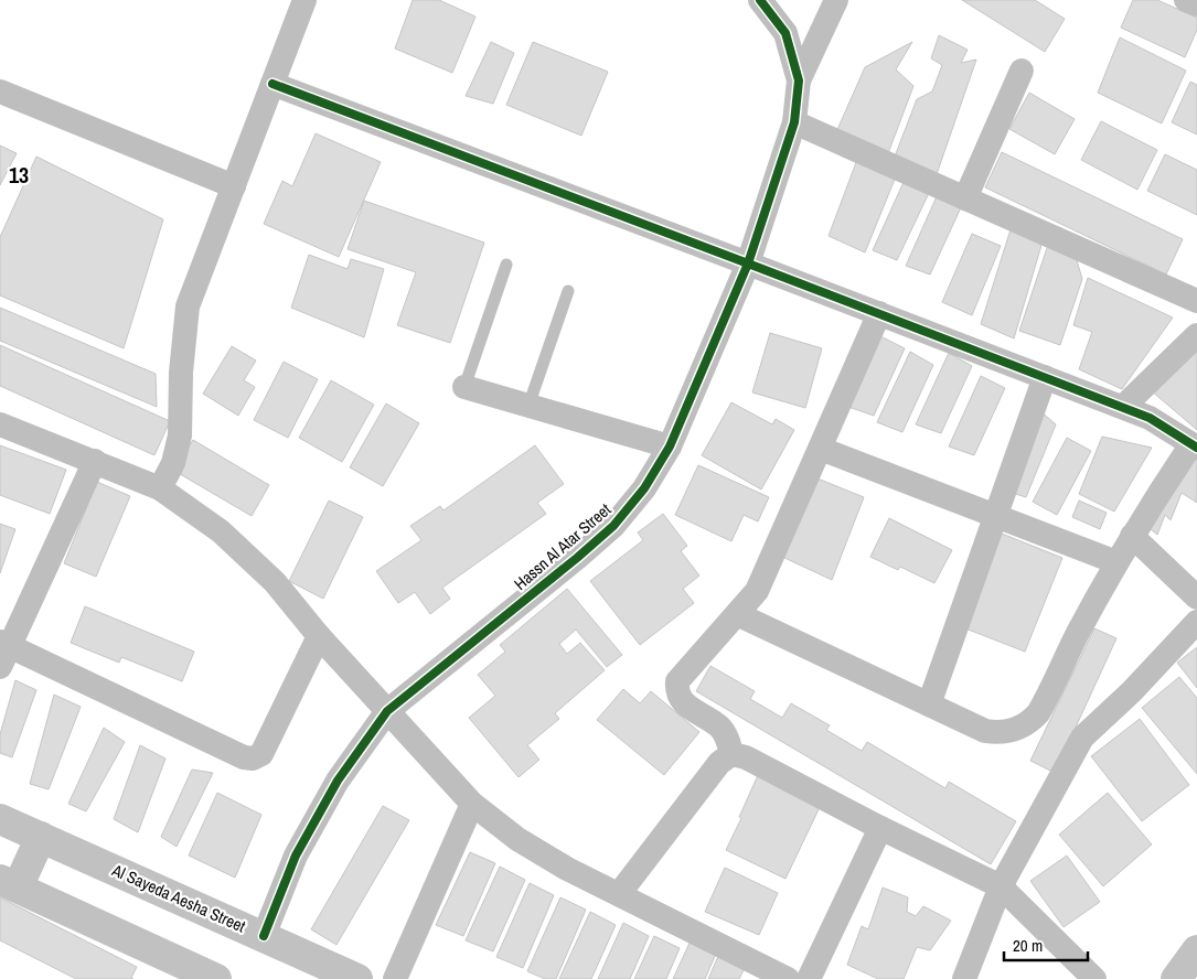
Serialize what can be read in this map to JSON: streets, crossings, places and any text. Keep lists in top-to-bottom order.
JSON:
{
  "streets": {
    "street": ["Hassn Al Atar Street", "Al Sayeda Aesha Street"]
  },
  "crossings": [
    ["Hassn Al Atar Street", "Al Sayeda Aesha Street"]
  ],
  "districts": ["13"],
  "scale_bar": "20 m"
}
